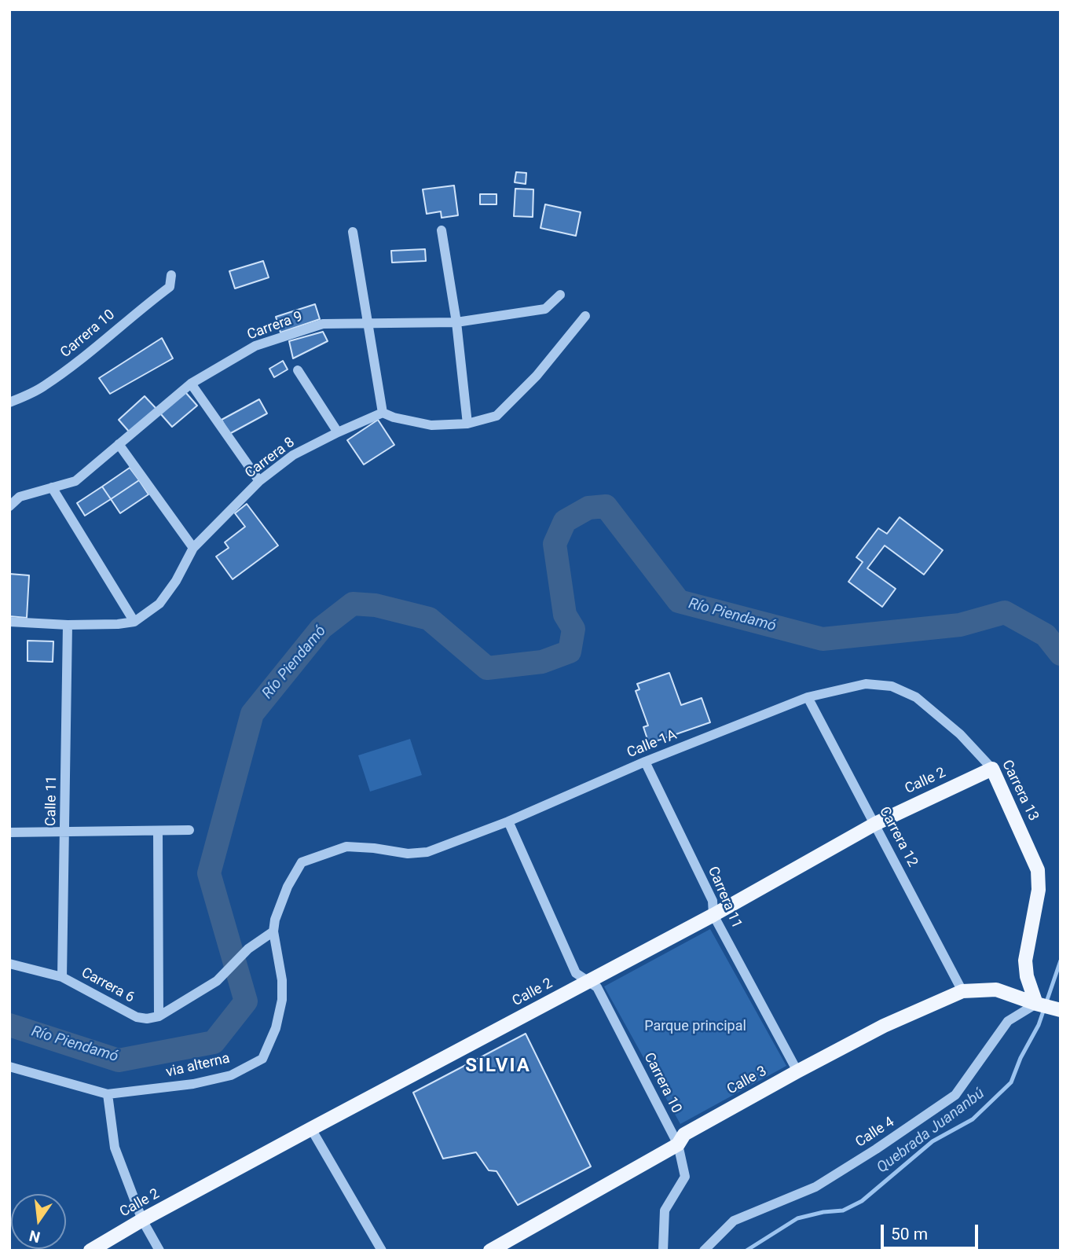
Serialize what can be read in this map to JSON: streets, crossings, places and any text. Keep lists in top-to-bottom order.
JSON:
{
  "streets": {
    "main road": ["Calle 2", "Carrera 13", "Calle 3"],
    "street": [
      "Carrera 9",
      "Carrera 10",
      "Carrera 8",
      "Calle 1A",
      "Calle 11",
      "Carrera 12",
      "Carrera 11",
      "Carrera 6",
      "via alterna",
      "Calle 4"
    ]
  },
  "crossings": [
    ["Carrera 10", "Calle 1A"],
    ["Carrera 10", "Calle 2"],
    ["Carrera 10", "Calle 3"],
    ["Calle 1A", "Carrera 13"],
    ["Calle 1A", "Carrera 12"],
    ["Calle 1A", "Carrera 11"],
    ["Calle 1A", "via alterna"],
    ["Calle 2", "Carrera 13"],
    ["Calle 2", "Carrera 12"],
    ["Calle 2", "Carrera 11"],
    ["Carrera 13", "Carrera 12"],
    ["Carrera 13", "Calle 3"],
    ["Carrera 13", "Calle 4"],
    ["Calle 11", "Carrera 6"],
    ["Carrera 12", "Calle 3"],
    ["Carrera 11", "Calle 3"],
    ["Calle 3", "Calle 4"]
  ],
  "districts": ["SILVIA"],
  "water": ["Río Piendamó", "Quebrada Juananbú"],
  "parks": ["Parque principal"],
  "scale_bar": "50 m",
  "north": "bottom"
}
